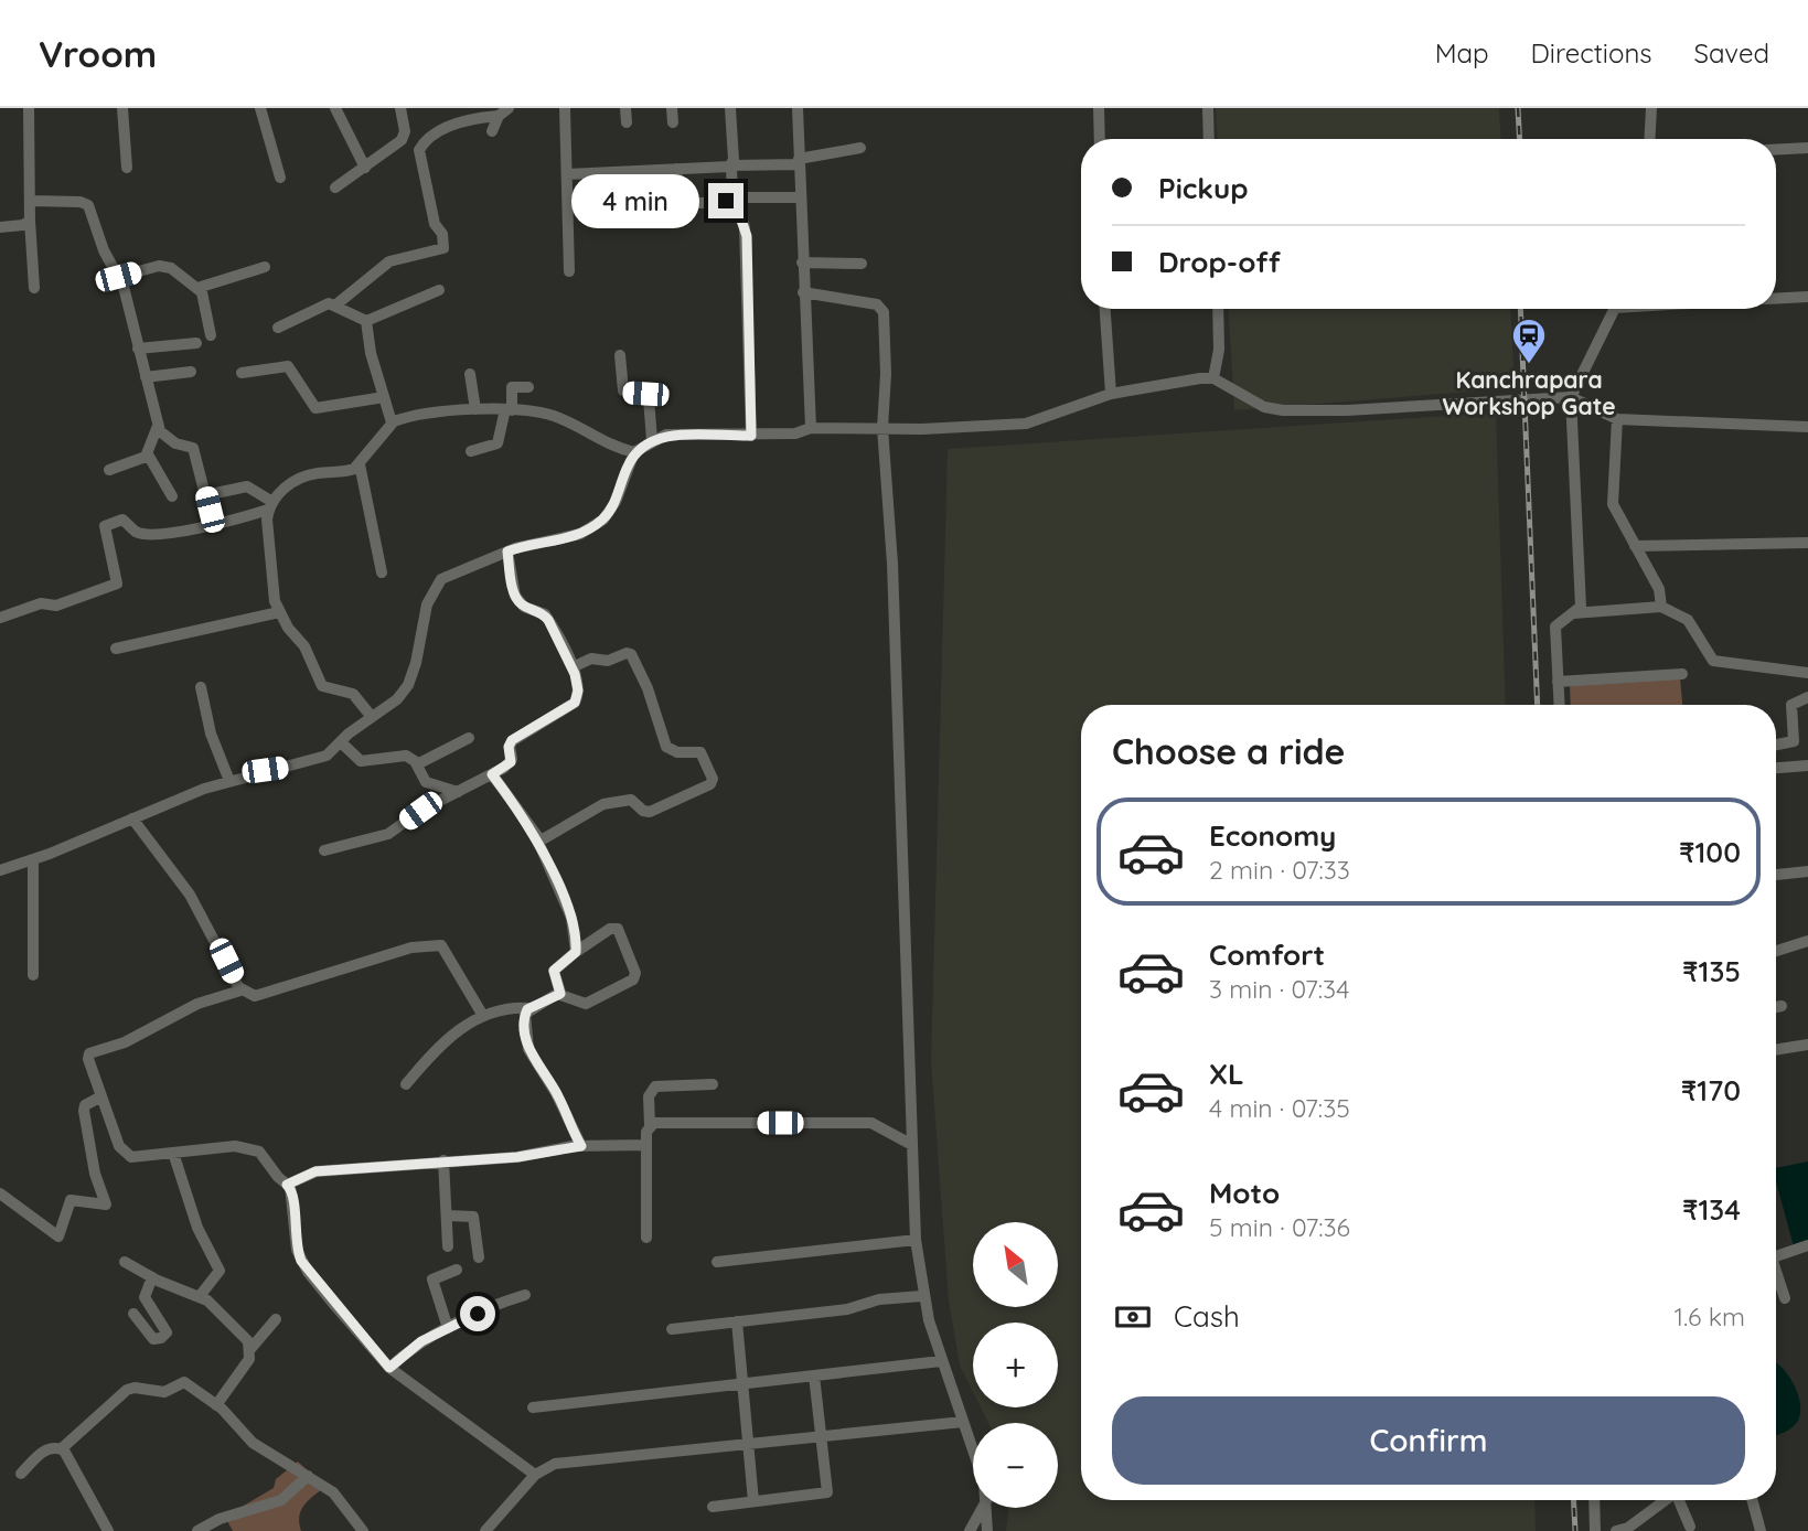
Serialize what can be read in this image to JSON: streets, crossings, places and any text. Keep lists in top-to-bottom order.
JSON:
{
  "places": {
    "station": ["Kanchrapara Workshop Gate"]
  },
  "north": "top left",
  "page": {
    "header": "Vroom",
    "nav": ["Map", "Directions", "Saved"],
    "banner": ["Pickup", "Drop-off"],
    "bubble": "4 min",
    "heading": "Choose a ride",
    "list": [
      {
        "name": "Economy",
        "note": "2 min · 07:33",
        "value": "₹100"
      },
      {
        "name": "Comfort",
        "note": "3 min · 07:34",
        "value": "₹135"
      },
      {
        "name": "XL",
        "note": "4 min · 07:35",
        "value": "₹170"
      },
      {
        "name": "Moto",
        "note": "5 min · 07:36",
        "value": "₹134"
      }
    ],
    "map_buttons": ["+", "−"],
    "pay": ["Cash", "1.6 km"],
    "buttons": "Confirm"
  }
}
